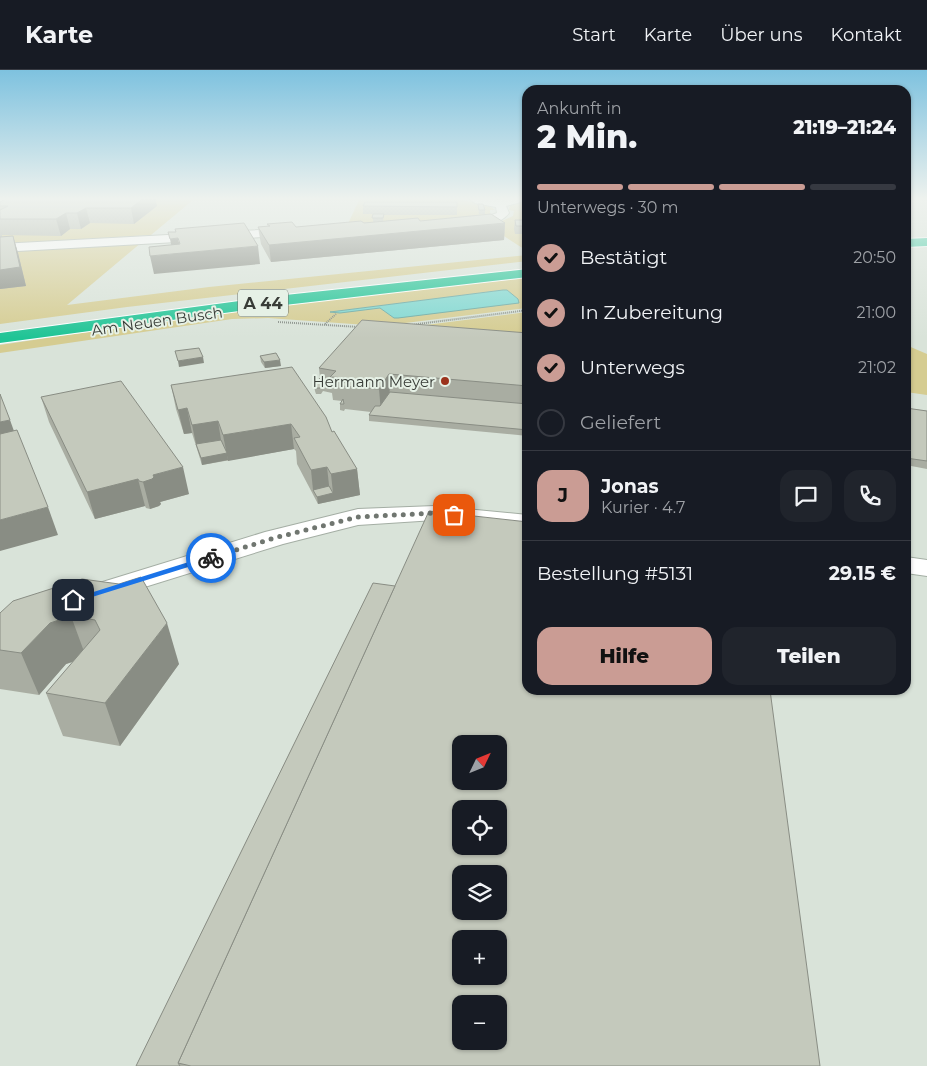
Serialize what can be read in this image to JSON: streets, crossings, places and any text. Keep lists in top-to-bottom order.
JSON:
{
  "streets": {
    "highway": ["A 44"]
  },
  "places": ["Hermann Meyer"],
  "north": "top right",
  "page": {
    "header": "Karte",
    "nav": [
      "Start",
      "Karte",
      "Über uns",
      "Kontakt"
    ],
    "heading": ["2 Min.", "Ankunft in", "21:19–21:24"],
    "panel": [
      "Jonas",
      "Kurier · 4.7",
      "Bestellung #5131",
      "29.15 €"
    ],
    "bar": "Unterwegs · 30 m",
    "list": [
      ["Bestätigt", "20:50"],
      ["In Zubereitung", "21:00"],
      ["Unterwegs", "21:02"],
      "Geliefert"
    ],
    "round": "J",
    "buttons": ["Hilfe", "Teilen"],
    "map_buttons": ["+", "−"]
  }
}
